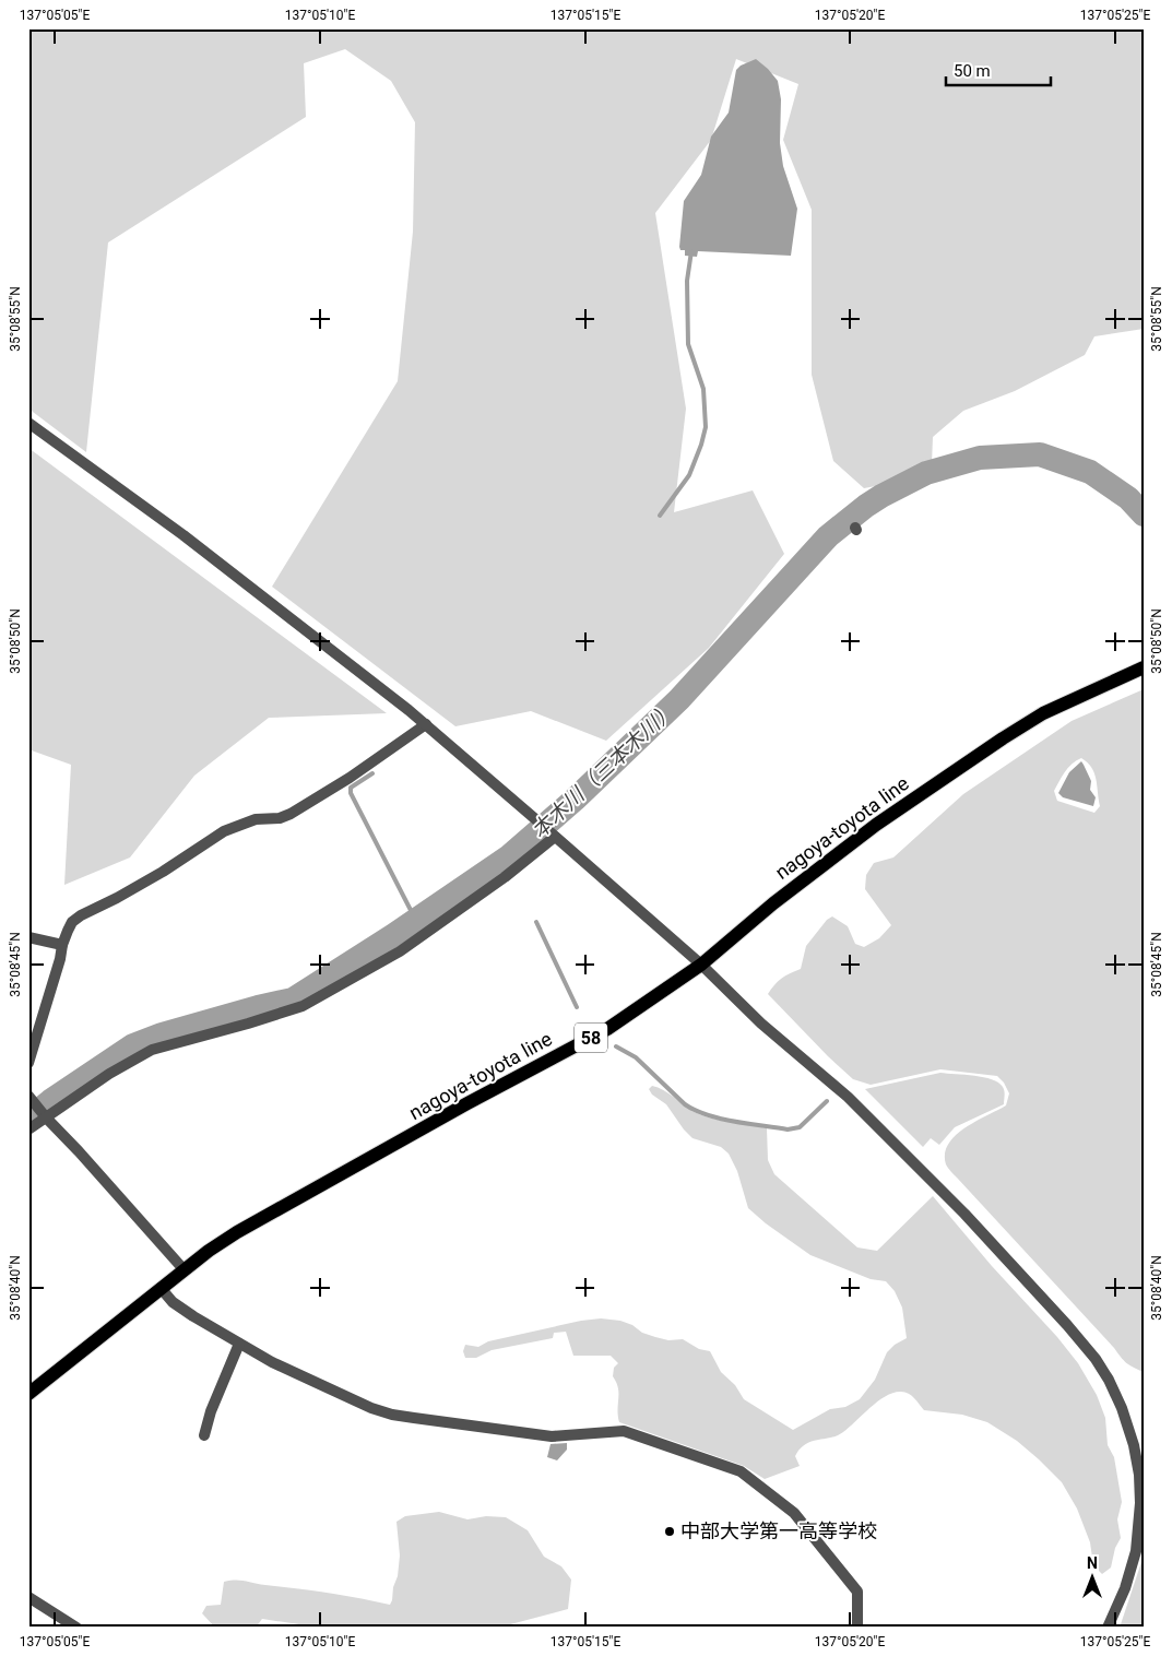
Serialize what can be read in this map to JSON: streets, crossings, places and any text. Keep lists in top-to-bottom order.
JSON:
{
  "streets": {
    "main road": ["nagoya-toyota line", "58"]
  },
  "water": ["本木川（三本木川）"],
  "places": ["中部大学第一高等学校"],
  "scale_bar": "50 m",
  "north": "top",
  "coordinates": [
    "137°05'05\"E",
    "137°05'10\"E",
    "137°05'15\"E",
    "137°05'20\"E",
    "137°05'25\"E",
    "35°08'55\"N",
    "35°08'50\"N",
    "35°08'45\"N",
    "35°08'40\"N"
  ]
}
